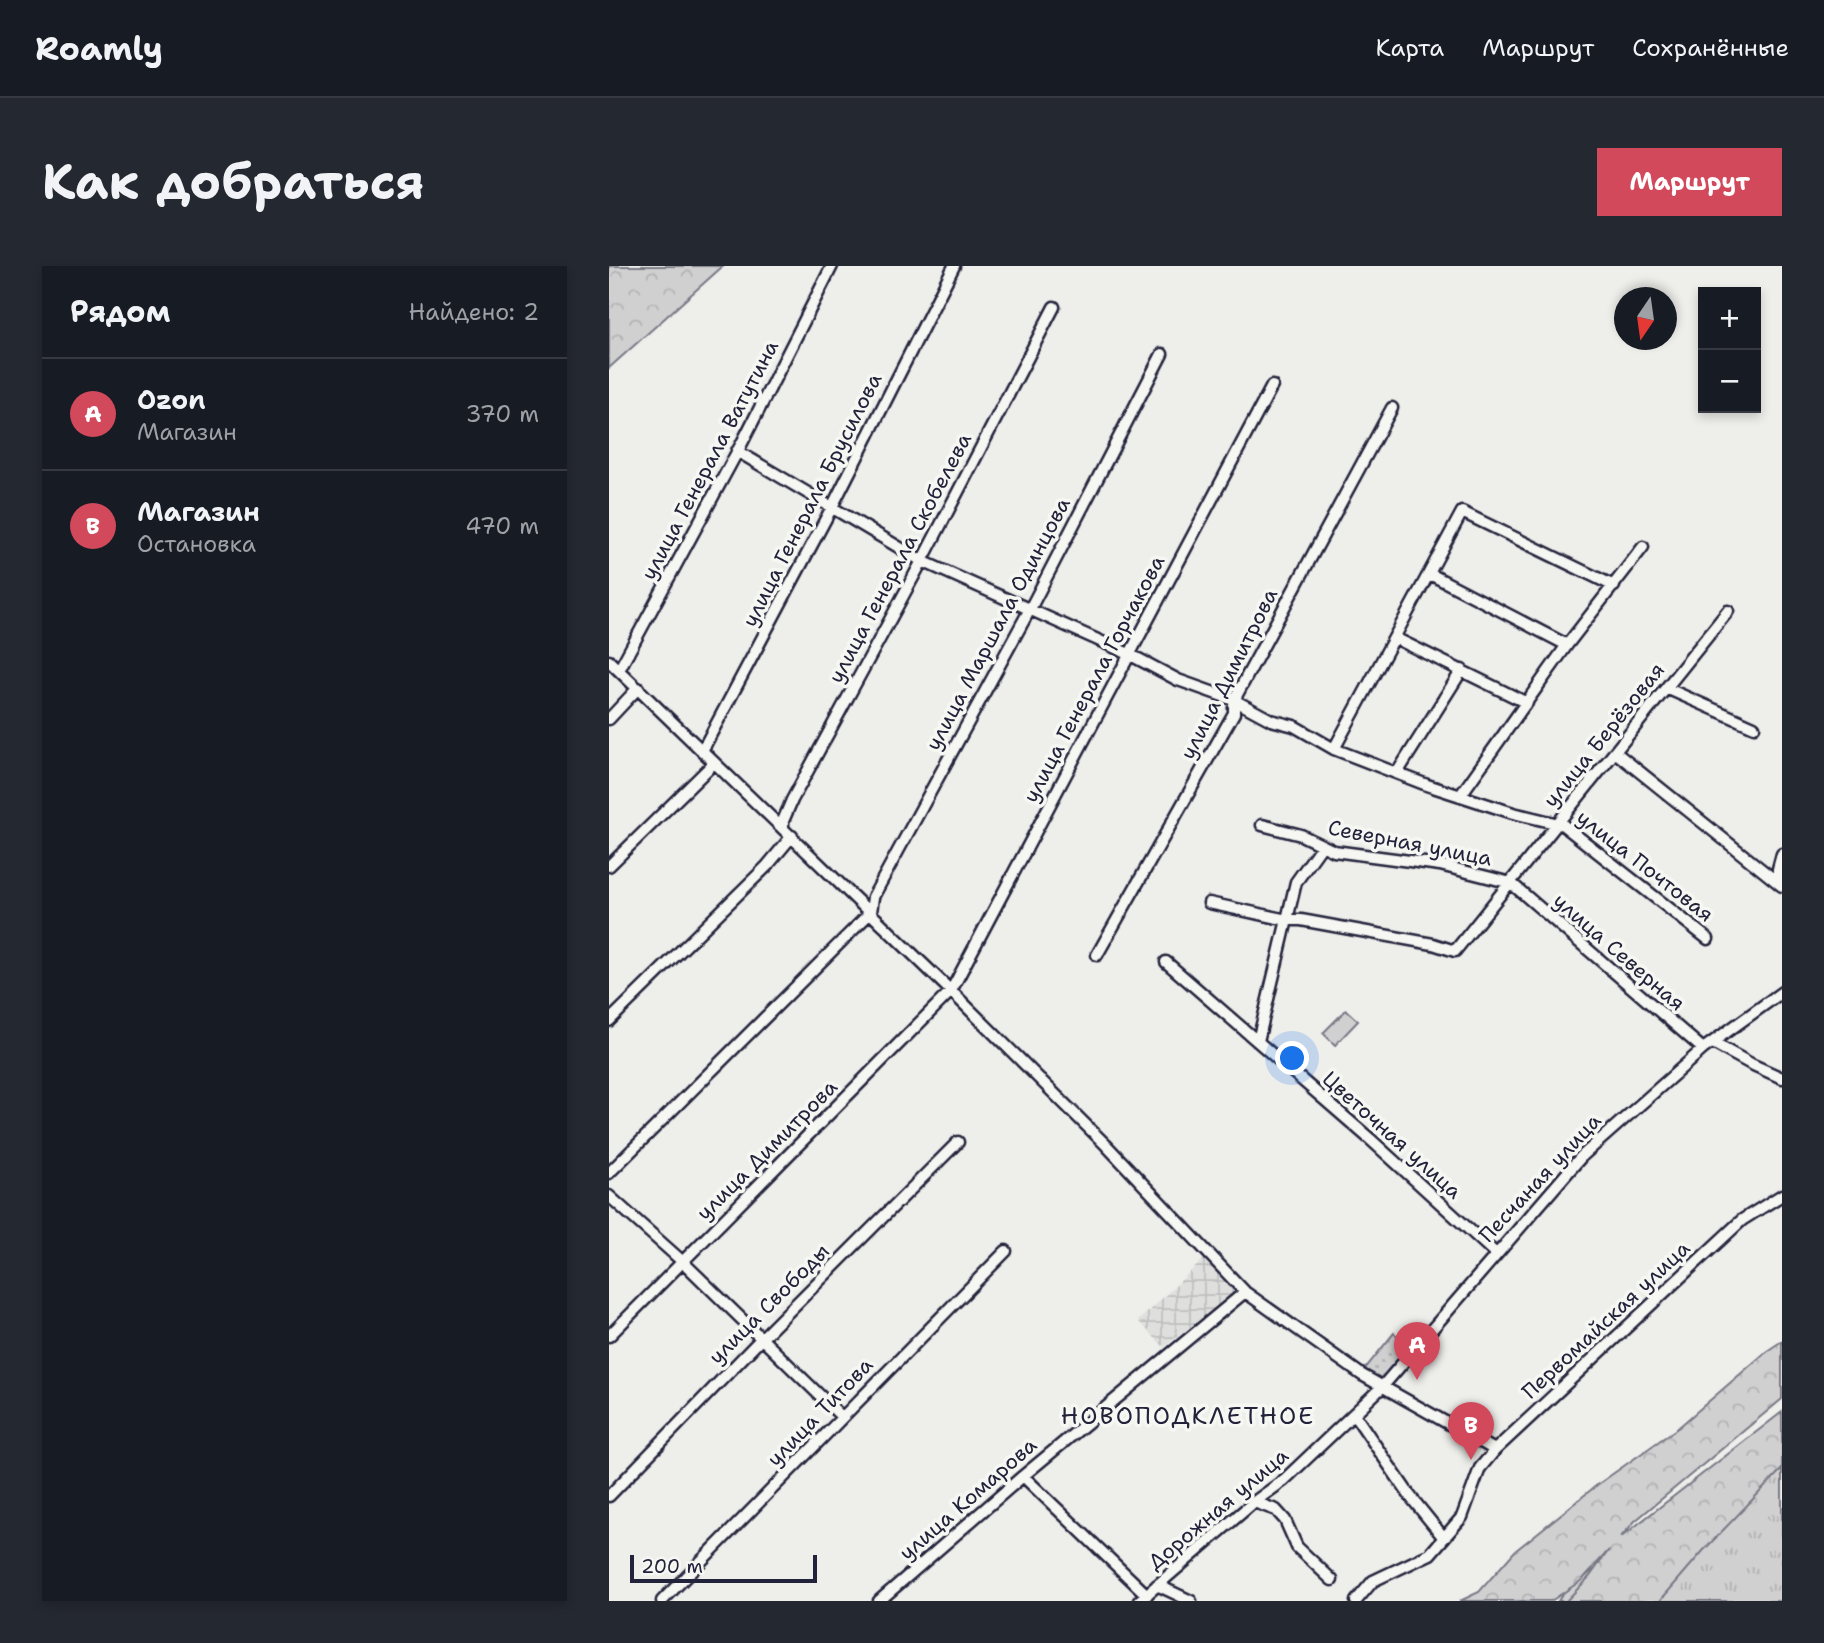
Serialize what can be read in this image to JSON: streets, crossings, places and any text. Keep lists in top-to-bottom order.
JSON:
{
  "streets": {
    "street": [
      "улица Генерала Ватутина",
      "улица Генерала Брусилова",
      "улица Генерала Скобелева",
      "улица Маршала Одинцова",
      "улица Димитрова",
      "улица Генерала Горчакова",
      "улица Берёзовая",
      "Северная улица",
      "улица Почтовая",
      "улица Северная",
      "Цветочная улица",
      "Песчаная улица",
      "улица Свободы",
      "Первомайская улица",
      "улица Титова",
      "улица Комарова",
      "Дорожная улица"
    ]
  },
  "crossings": [
    ["улица Димитрова", "улица Генерала Горчакова"],
    ["улица Берёзовая", "Северная улица"],
    ["улица Берёзовая", "улица Почтовая"],
    ["улица Берёзовая", "улица Северная"],
    ["Северная улица", "улица Северная"],
    ["улица Северная", "Песчаная улица"],
    ["Цветочная улица", "Песчаная улица"],
    ["Песчаная улица", "Дорожная улица"]
  ],
  "districts": ["НОВОПОДКЛЕТНОЕ"],
  "scale_bar": "200 m",
  "north": "bottom",
  "page": {
    "header": "Roamly",
    "nav": ["Карта", "Маршрут", "Сохранённые"],
    "buttons": "Маршрут",
    "title": "Как добраться",
    "heading": ["Рядом", "Найдено: 2"],
    "map_buttons": ["+", "−"],
    "list": [
      {
        "mark": "A",
        "name": "Ozon",
        "note": "Магазин",
        "value": "370 m"
      },
      {
        "mark": "B",
        "name": "Магазин",
        "note": "Остановка",
        "value": "470 m"
      }
    ],
    "pins": ["A", "B"],
    "scale": "200 m"
  }
}
